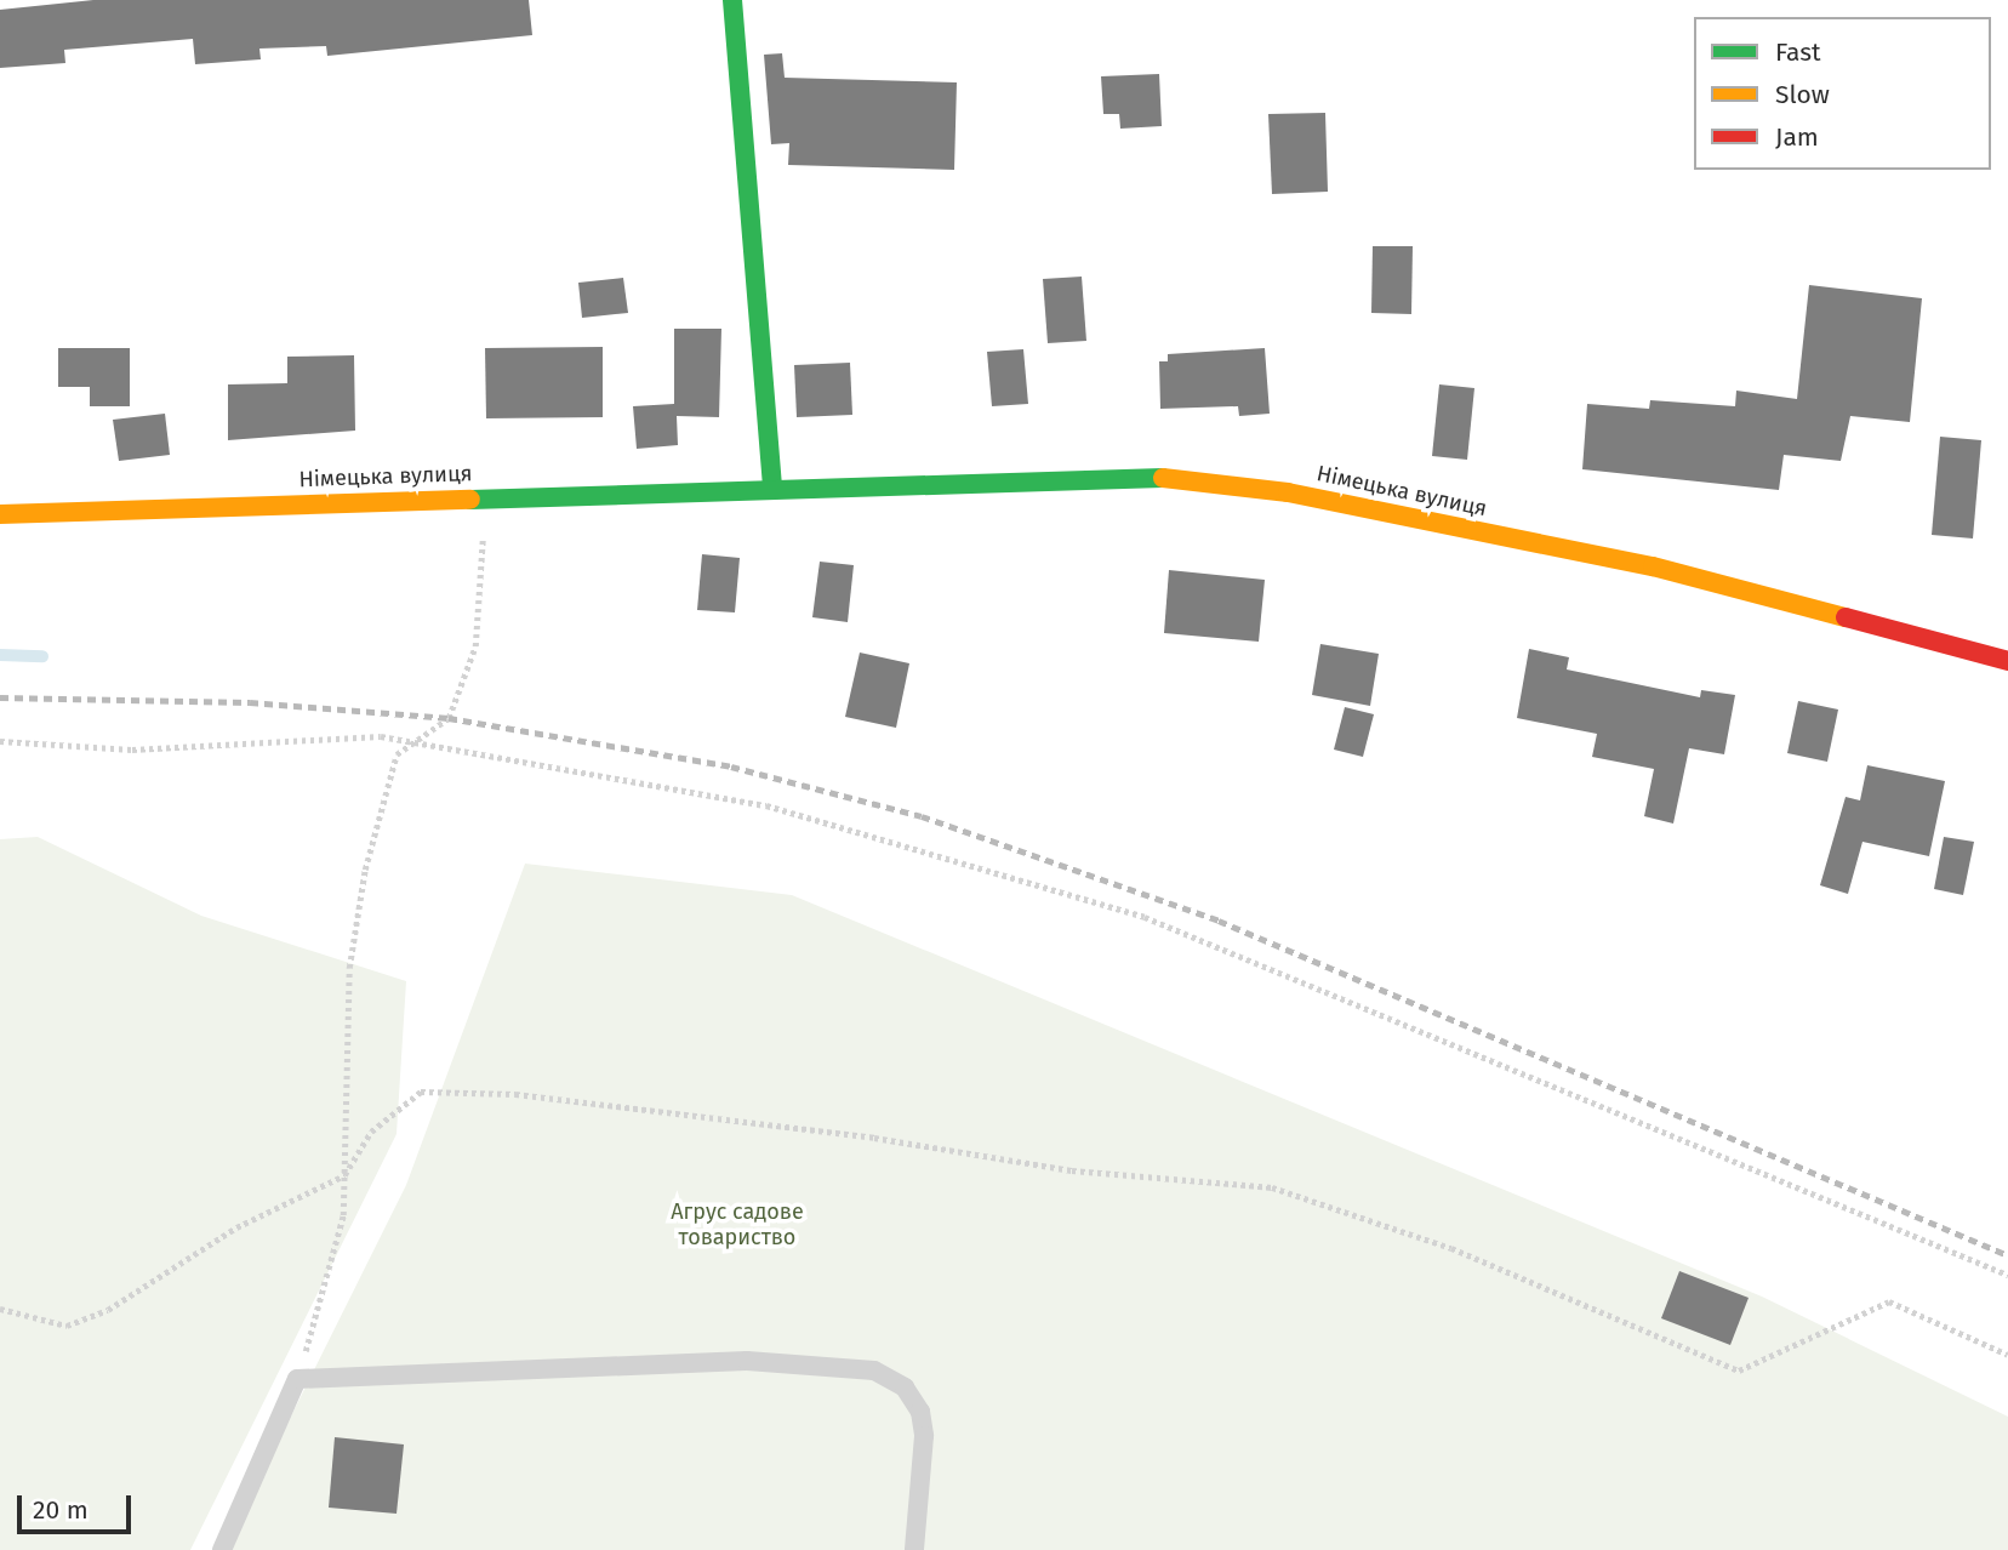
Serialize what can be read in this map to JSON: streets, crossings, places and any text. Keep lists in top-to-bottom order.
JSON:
{
  "streets": {
    "main road": ["Німецька вулиця"]
  },
  "parks": ["Агрус садове товариство"],
  "legend": ["Fast", "Slow", "Jam"],
  "scale_bar": "20 m"
}
